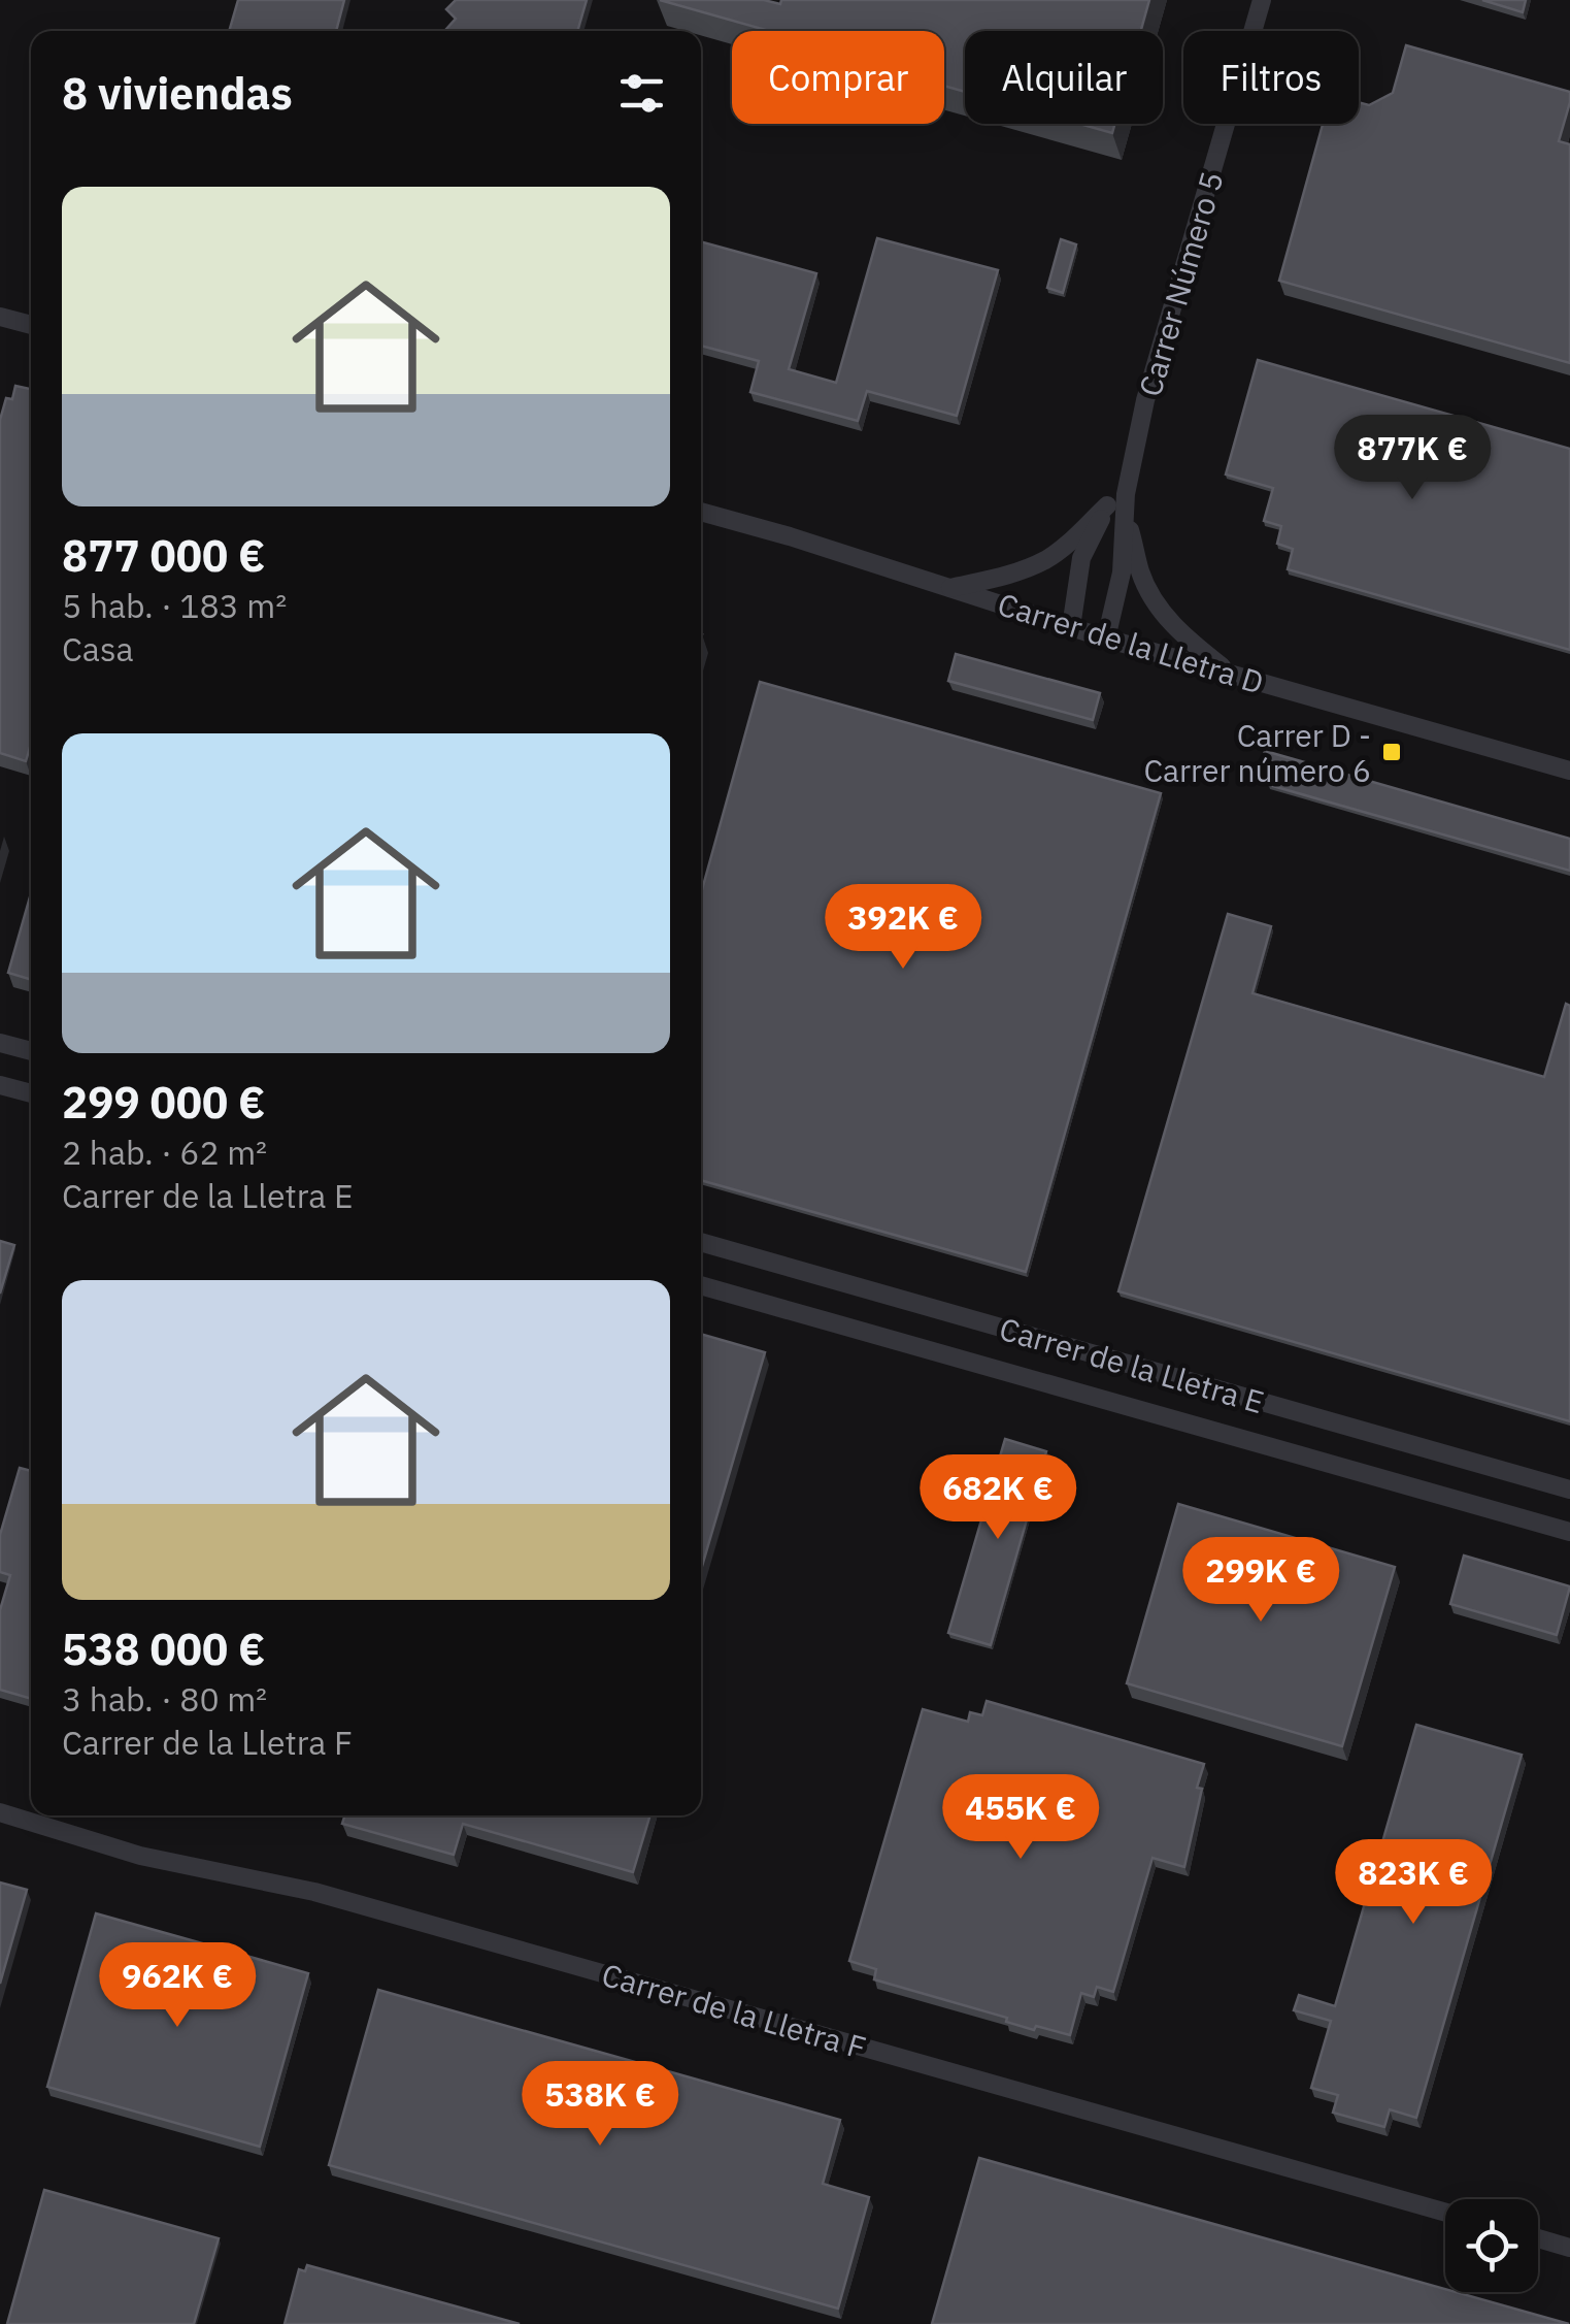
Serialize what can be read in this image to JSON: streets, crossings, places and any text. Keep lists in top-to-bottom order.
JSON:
{
  "streets": {
    "street": [
      "Carrer Número 5",
      "Carrer de la Lletra D",
      "Carrer de la Lletra E",
      "Carrer de la Lletra F"
    ]
  },
  "places": {
    "transit": ["Carrer D - Carrer número 6"]
  },
  "page": {
    "chip": ["Comprar", "Alquilar", "Filtros"],
    "heading": "8 viviendas",
    "list": [
      {
        "name": "877 000 €",
        "note": "5 hab. · 183 m² · Casa"
      },
      {
        "name": "299 000 €",
        "note": "2 hab. · 62 m² · Carrer de la Lletra E"
      },
      {
        "name": "538 000 €",
        "note": "3 hab. · 80 m² · Carrer de la Lletra F"
      }
    ],
    "price": [
      "877K €",
      "392K €",
      "682K €",
      "299K €",
      "455K €",
      "823K €",
      "962K €",
      "538K €"
    ]
  }
}
